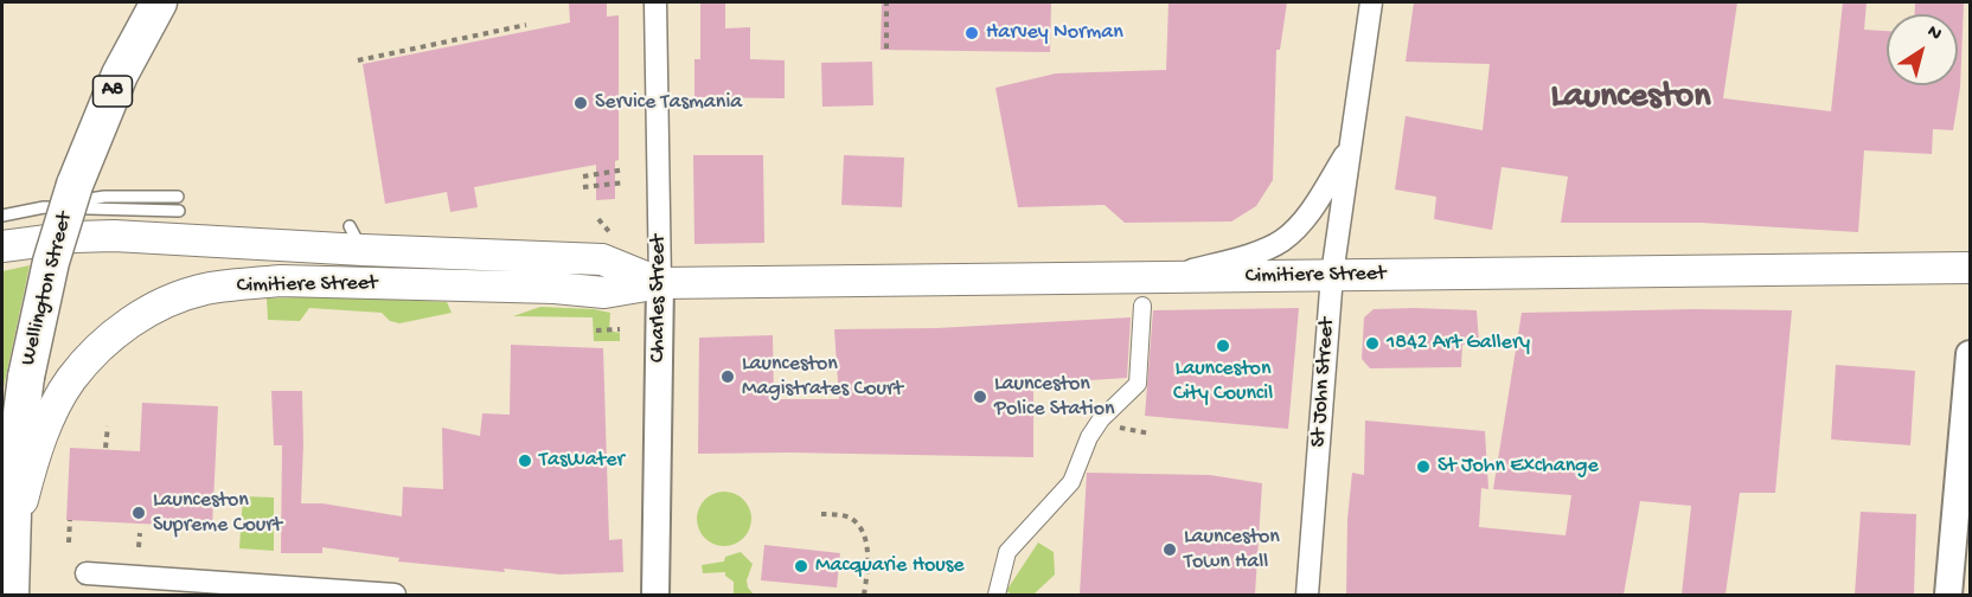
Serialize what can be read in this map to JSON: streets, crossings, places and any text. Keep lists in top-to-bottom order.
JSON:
{
  "streets": {
    "highway": ["A8", "Wellington Street"],
    "main road": ["Cimitiere Street"],
    "street": ["Charles Street", "St John Street"]
  },
  "crossings": [
    ["Cimitiere Street", "Wellington Street"],
    ["Cimitiere Street", "Charles Street"],
    ["Cimitiere Street", "St John Street"]
  ],
  "districts": ["Launceston"],
  "places": [
    "Harvey Norman",
    "Service Tasmania",
    "1842 Art Gallery",
    "Launceston City Council",
    "Launceston Magistrates Court",
    "Launceston Police Station",
    "TasWater",
    "St John Exchange",
    "Launceston Supreme Court",
    "Launceston Town Hall",
    "Macquarie House"
  ],
  "north": "top right"
}
